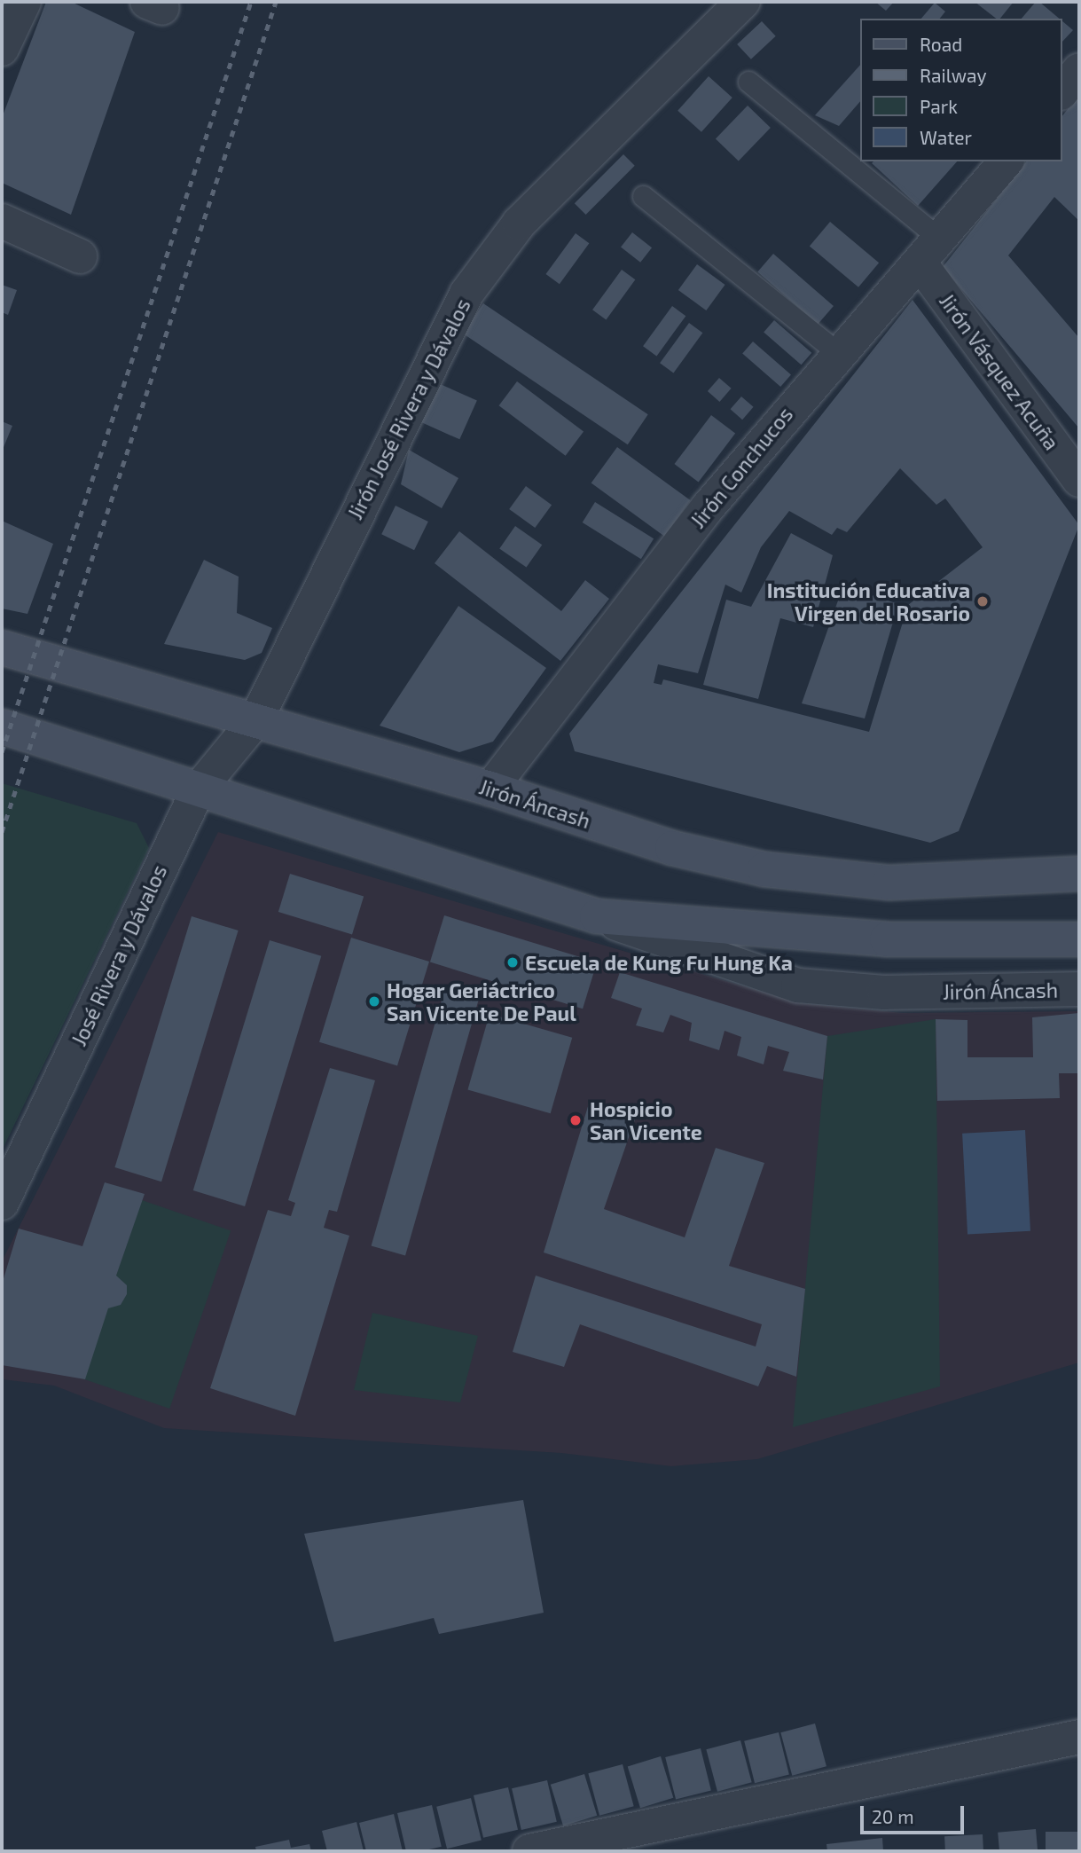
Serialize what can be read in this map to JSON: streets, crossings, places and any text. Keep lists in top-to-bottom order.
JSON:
{
  "streets": {
    "main road": ["Jirón Áncash"],
    "street": [
      "Jirón Vásquez Acuña",
      "Jirón José Rivera y Dávalos",
      "Jirón Conchucos",
      "José Rivera y Dávalos"
    ]
  },
  "crossings": [
    ["Jirón Vásquez Acuña", "Jirón Conchucos"],
    ["Jirón José Rivera y Dávalos", "Jirón Áncash"],
    ["Jirón José Rivera y Dávalos", "José Rivera y Dávalos"],
    ["Jirón Conchucos", "Jirón Áncash"],
    ["Jirón Áncash", "José Rivera y Dávalos"]
  ],
  "places": [
    "Institución Educativa Virgen del Rosario",
    "Escuela de Kung Fu Hung Ka",
    "Hogar Geriáctrico San Vicente De Paul",
    "Hospicio San Vicente"
  ],
  "legend": [
    "Road",
    "Railway",
    "Park",
    "Water"
  ],
  "scale_bar": "20 m"
}
